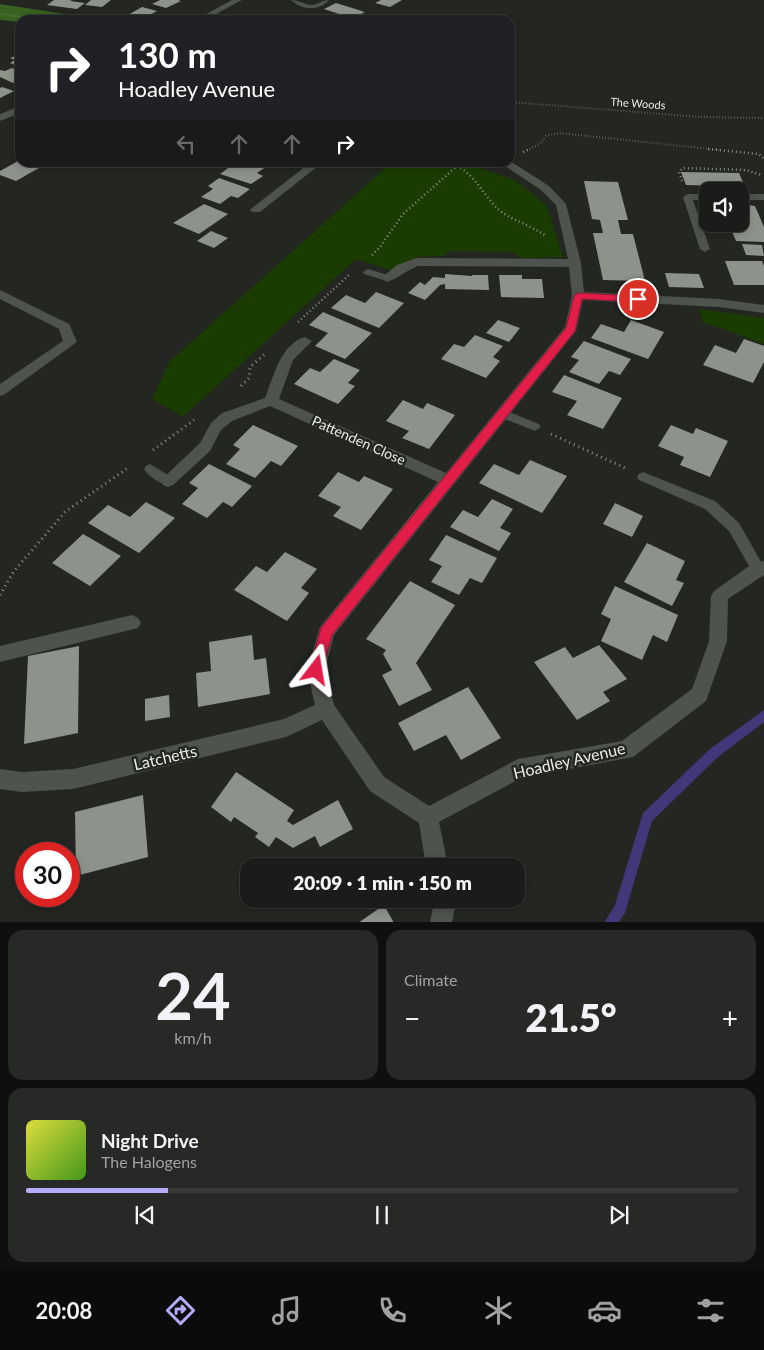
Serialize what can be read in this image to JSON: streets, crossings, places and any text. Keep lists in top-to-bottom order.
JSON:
{
  "streets": {
    "street": ["Pattenden Close", "Latchetts", "Hoadley Avenue"],
    "path": ["The Woods"]
  },
  "page": {
    "turn": ["130 m", "Hoadley Avenue"],
    "limit": "30",
    "trip": "20:09 · 1 min · 150 m",
    "tile": [
      ["24", "km/h"],
      "Climate"
    ],
    "heat": ["−", "21.5°", "+"],
    "song": ["Night Drive", "The Halogens"],
    "tabs": "20:08"
  }
}
